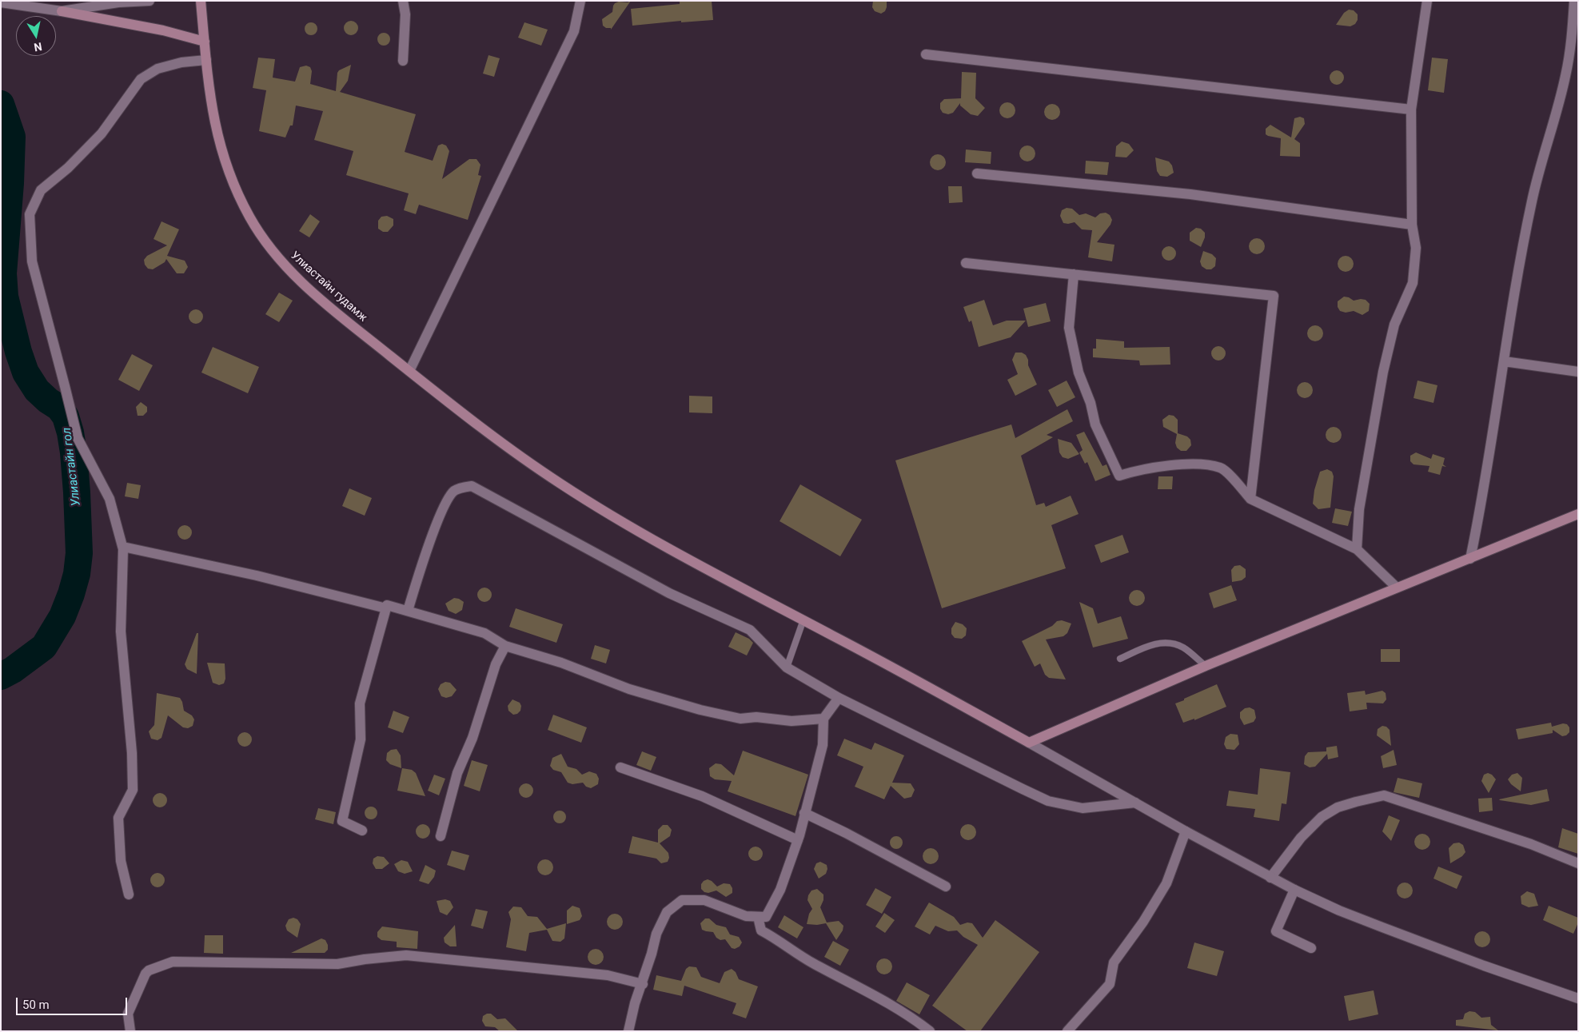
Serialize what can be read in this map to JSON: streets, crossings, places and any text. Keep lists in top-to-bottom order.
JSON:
{
  "streets": {
    "main road": ["Улиастайн гудамж"]
  },
  "water": ["Улиастайн гол"],
  "scale_bar": "50 m",
  "north": "bottom"
}
